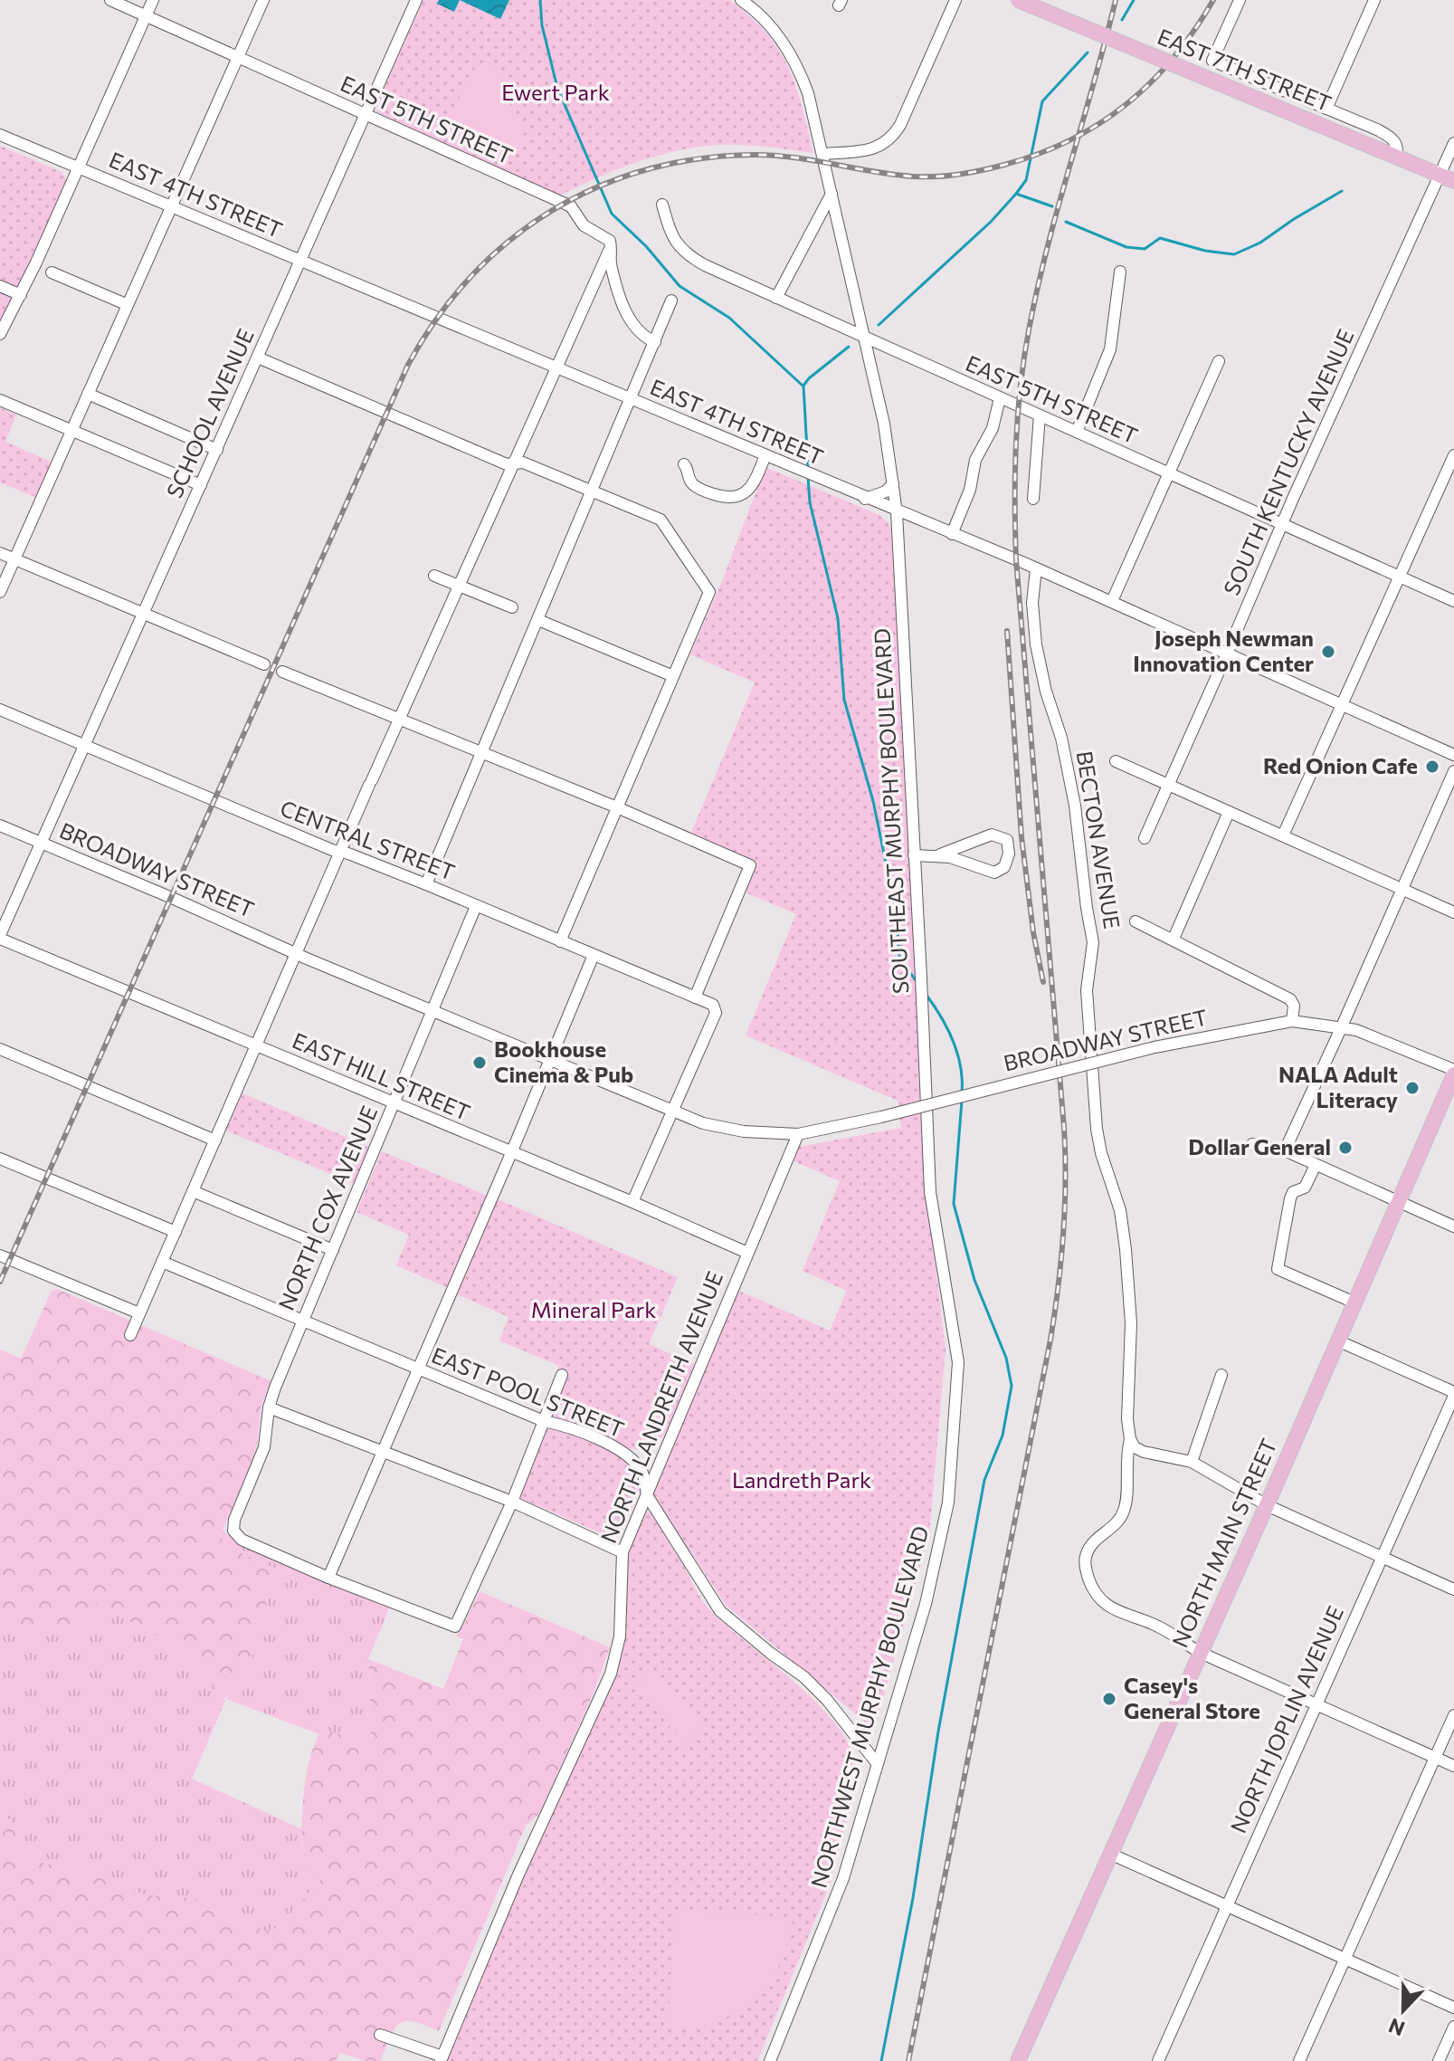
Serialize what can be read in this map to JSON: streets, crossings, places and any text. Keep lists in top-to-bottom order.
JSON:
{
  "streets": {
    "main road": ["EAST 7TH STREET", "NORTH MAIN STREET"],
    "street": [
      "EAST 5TH STREET",
      "EAST 4TH STREET",
      "SCHOOL AVENUE",
      "SOUTH KENTUCKY AVENUE",
      "SOUTHEAST MURPHY BOULEVARD",
      "BECTON AVENUE",
      "CENTRAL STREET",
      "BROADWAY STREET",
      "EAST HILL STREET",
      "NORTH COX AVENUE",
      "EAST POOL STREET",
      "NORTH LANDRETH AVENUE",
      "NORTHWEST MURPHY BOULEVARD",
      "NORTH JOPLIN AVENUE"
    ]
  },
  "crossings": [
    ["EAST 7TH STREET", "SOUTH KENTUCKY AVENUE"],
    ["EAST 5TH STREET", "SCHOOL AVENUE"],
    ["EAST 5TH STREET", "SOUTH KENTUCKY AVENUE"],
    ["EAST 5TH STREET", "SOUTHEAST MURPHY BOULEVARD"],
    ["EAST 4TH STREET", "SCHOOL AVENUE"],
    ["EAST 4TH STREET", "SOUTH KENTUCKY AVENUE"],
    ["EAST 4TH STREET", "SOUTHEAST MURPHY BOULEVARD"],
    ["EAST 4TH STREET", "BECTON AVENUE"],
    ["SCHOOL AVENUE", "CENTRAL STREET"],
    ["SCHOOL AVENUE", "BROADWAY STREET"],
    ["SCHOOL AVENUE", "EAST HILL STREET"],
    ["SOUTHEAST MURPHY BOULEVARD", "NORTHWEST MURPHY BOULEVARD"],
    ["BECTON AVENUE", "NORTH MAIN STREET"],
    ["CENTRAL STREET", "BROADWAY STREET"],
    ["CENTRAL STREET", "NORTH COX AVENUE"],
    ["BROADWAY STREET", "NORTH COX AVENUE"],
    ["BROADWAY STREET", "NORTH LANDRETH AVENUE"],
    ["BROADWAY STREET", "NORTH MAIN STREET"],
    ["EAST HILL STREET", "NORTH COX AVENUE"],
    ["EAST HILL STREET", "NORTH LANDRETH AVENUE"],
    ["NORTH COX AVENUE", "EAST POOL STREET"],
    ["EAST POOL STREET", "NORTH LANDRETH AVENUE"],
    ["EAST POOL STREET", "NORTHWEST MURPHY BOULEVARD"]
  ],
  "parks": ["Ewert Park", "Mineral Park", "Landreth Park"],
  "places": [
    "Joseph Newman Innovation Center",
    "Red Onion Cafe",
    "Bookhouse Cinema & Pub",
    "NALA Adult Literacy",
    "Dollar General",
    "Casey's General Store"
  ],
  "north": "bottom"
}
